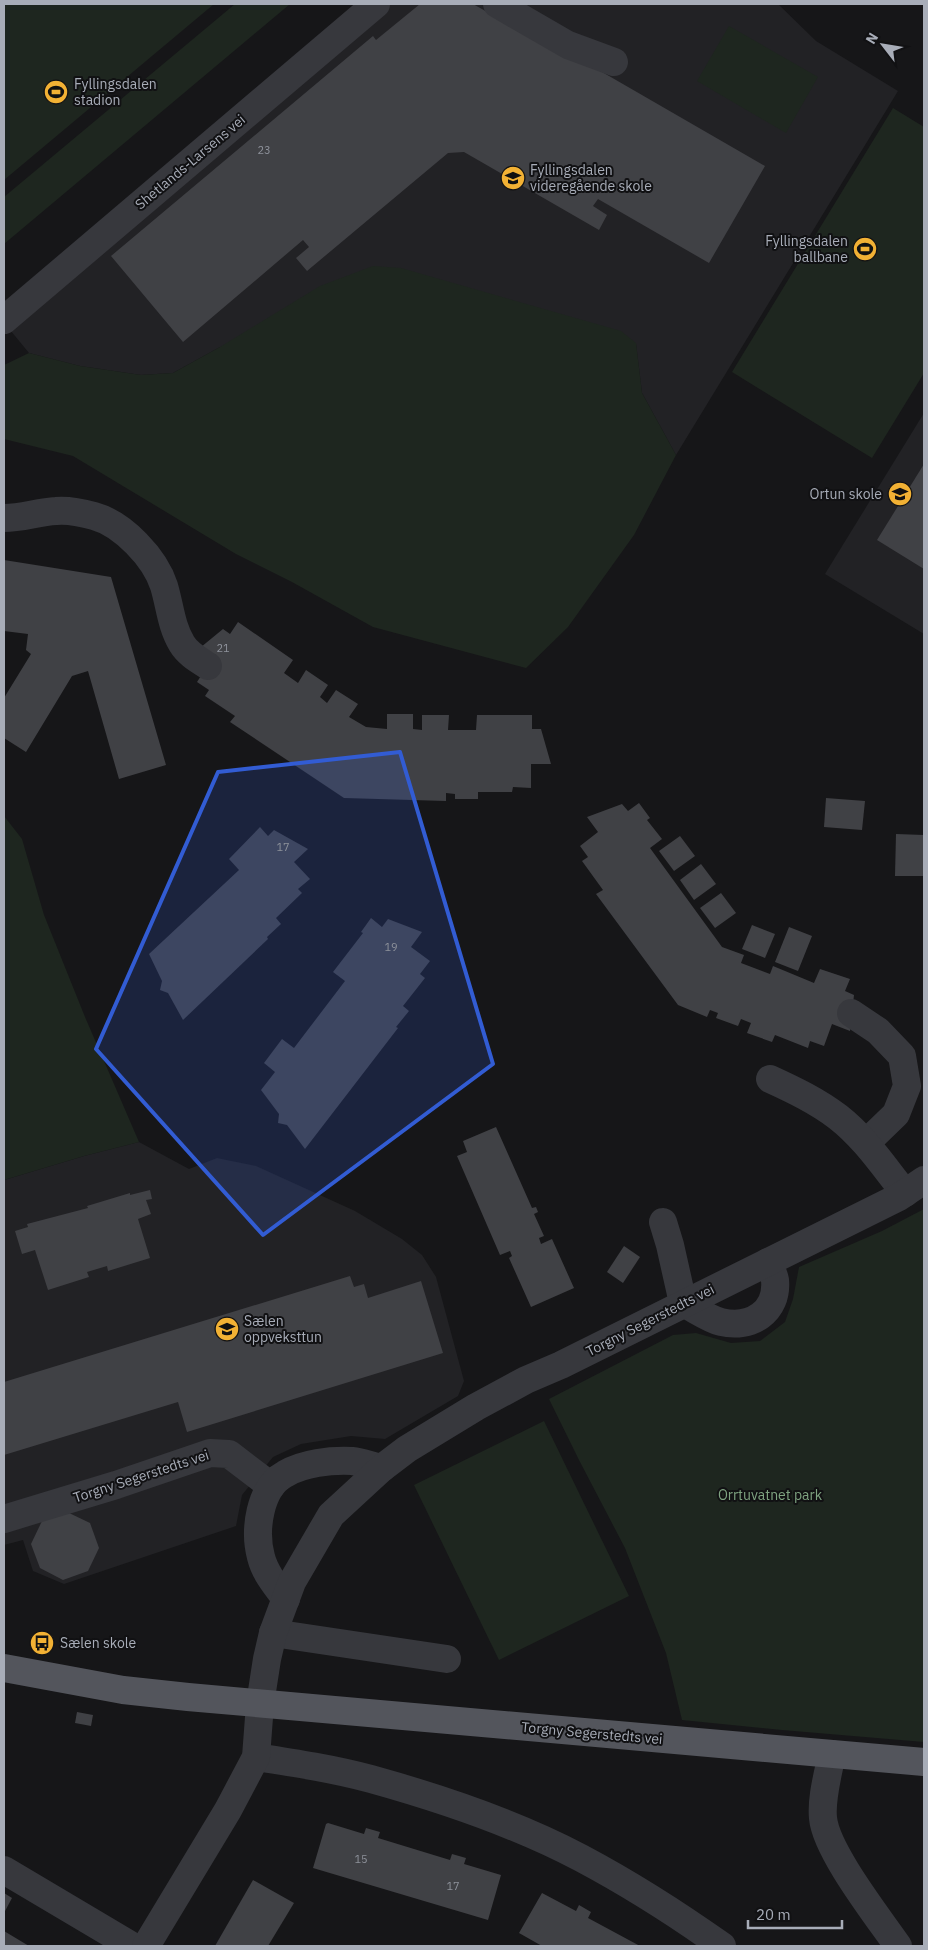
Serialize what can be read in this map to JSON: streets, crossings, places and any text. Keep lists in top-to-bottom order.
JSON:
{
  "streets": {
    "main road": ["Torgny Segerstedts vei"],
    "lane": ["Shetlands-Larsens vei"]
  },
  "parks": ["Orrtuvatnet park"],
  "places": {
    "sports": ["Fyllingsdalen stadion", "Fyllingsdalen ballbane"],
    "school or university": ["Fyllingsdalen videregående skole", "Ortun skole", "Sælen oppveksttun"],
    "bus stop": ["Sælen skole"]
  },
  "house_numbers": [
    "23",
    "21",
    "17",
    "19",
    "15",
    "17"
  ],
  "scale_bar": "20 m",
  "north": "top left"
}
